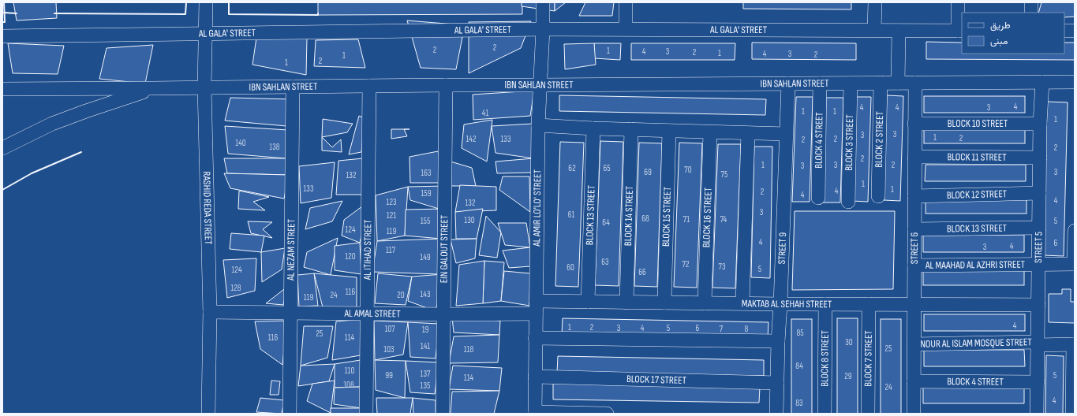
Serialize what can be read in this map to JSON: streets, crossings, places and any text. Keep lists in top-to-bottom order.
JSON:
{
  "streets": {
    "street": [
      "AL GALA' STREET",
      "IBN SAHLAN STREET",
      "BLOCK 10 STREET",
      "BLOCK 2 STREET",
      "BLOCK 4 STREET",
      "BLOCK 3 STREET",
      "BLOCK 11 STREET",
      "BLOCK 12 STREET",
      "RASHID REDA STREET",
      "AL AMIR LO'LO' STREET",
      "BLOCK 13 STREET",
      "BLOCK 14 STREET",
      "BLOCK 15 STREET",
      "BLOCK 16 STREET",
      "STREET 6",
      "STREET 5",
      "EIN GALOUT STREET",
      "STREET 9",
      "AL NEZAM STREET",
      "AL ITIHAD STREET",
      "AL MAAHAD AL AZHRI STREET",
      "MAKTAB AL SEHAH STREET",
      "AL AMAL STREET",
      "NOUR AL ISLAM MOSQUE STREET",
      "BLOCK 8 STREET",
      "BLOCK 7 STREET",
      "BLOCK 17 STREET"
    ]
  },
  "crossings": [
    ["AL GALA' STREET", "RASHID REDA STREET"],
    ["AL GALA' STREET", "AL AMIR LO'LO' STREET"],
    ["IBN SAHLAN STREET", "BLOCK 2 STREET"],
    ["IBN SAHLAN STREET", "BLOCK 4 STREET"],
    ["IBN SAHLAN STREET", "BLOCK 3 STREET"],
    ["IBN SAHLAN STREET", "RASHID REDA STREET"],
    ["IBN SAHLAN STREET", "AL AMIR LO'LO' STREET"],
    ["IBN SAHLAN STREET", "STREET 6"],
    ["IBN SAHLAN STREET", "STREET 5"],
    ["IBN SAHLAN STREET", "EIN GALOUT STREET"],
    ["IBN SAHLAN STREET", "STREET 9"],
    ["IBN SAHLAN STREET", "AL NEZAM STREET"],
    ["IBN SAHLAN STREET", "AL ITIHAD STREET"],
    ["BLOCK 10 STREET", "STREET 6"],
    ["BLOCK 10 STREET", "STREET 5"],
    ["BLOCK 4 STREET", "STREET 6"],
    ["BLOCK 4 STREET", "STREET 5"],
    ["BLOCK 11 STREET", "STREET 6"],
    ["BLOCK 11 STREET", "STREET 5"],
    ["BLOCK 12 STREET", "STREET 6"],
    ["BLOCK 12 STREET", "STREET 5"],
    ["RASHID REDA STREET", "AL AMAL STREET"],
    ["AL AMIR LO'LO' STREET", "MAKTAB AL SEHAH STREET"],
    ["AL AMIR LO'LO' STREET", "AL AMAL STREET"],
    ["AL AMIR LO'LO' STREET", "BLOCK 17 STREET"],
    ["BLOCK 13 STREET", "STREET 6"],
    ["BLOCK 13 STREET", "STREET 5"],
    ["BLOCK 13 STREET", "MAKTAB AL SEHAH STREET"],
    ["BLOCK 14 STREET", "MAKTAB AL SEHAH STREET"],
    ["BLOCK 15 STREET", "MAKTAB AL SEHAH STREET"],
    ["BLOCK 16 STREET", "MAKTAB AL SEHAH STREET"],
    ["STREET 6", "AL MAAHAD AL AZHRI STREET"],
    ["STREET 6", "MAKTAB AL SEHAH STREET"],
    ["STREET 6", "NOUR AL ISLAM MOSQUE STREET"],
    ["STREET 5", "AL MAAHAD AL AZHRI STREET"],
    ["STREET 5", "MAKTAB AL SEHAH STREET"],
    ["STREET 5", "NOUR AL ISLAM MOSQUE STREET"],
    ["EIN GALOUT STREET", "AL AMAL STREET"],
    ["STREET 9", "MAKTAB AL SEHAH STREET"],
    ["STREET 9", "BLOCK 17 STREET"],
    ["AL NEZAM STREET", "AL AMAL STREET"],
    ["AL ITIHAD STREET", "AL AMAL STREET"],
    ["MAKTAB AL SEHAH STREET", "AL AMAL STREET"],
    ["MAKTAB AL SEHAH STREET", "BLOCK 8 STREET"],
    ["MAKTAB AL SEHAH STREET", "BLOCK 7 STREET"]
  ],
  "house_numbers": [
    "2",
    "2",
    "1",
    "4",
    "3",
    "2",
    "1",
    "4",
    "3",
    "2",
    "1",
    "2",
    "1",
    "4",
    "4",
    "4",
    "3",
    "1",
    "1",
    "41",
    "1",
    "3",
    "3",
    "1",
    "2",
    "142",
    "133",
    "2",
    "2",
    "140",
    "138",
    "2",
    "2",
    "1",
    "3",
    "2",
    "3",
    "62",
    "65",
    "70",
    "69",
    "3",
    "163",
    "75",
    "132",
    "1",
    "133",
    "1",
    "4",
    "2",
    "159",
    "4",
    "4",
    "123",
    "132",
    "3",
    "61",
    "121",
    "68",
    "71",
    "74",
    "130",
    "155",
    "5",
    "64",
    "124",
    "119",
    "4",
    "6",
    "4",
    "3",
    "117",
    "120",
    "149",
    "63",
    "72",
    "73",
    "60",
    "5",
    "124",
    "66",
    "128",
    "116",
    "143",
    "24",
    "20",
    "119",
    "4",
    "1",
    "2",
    "3",
    "4",
    "5",
    "6",
    "107",
    "7",
    "8",
    "19",
    "85",
    "25",
    "116",
    "114",
    "30",
    "141",
    "25",
    "103",
    "118",
    "84",
    "110",
    "137",
    "99",
    "5",
    "29",
    "114",
    "108",
    "135",
    "24",
    "4",
    "83"
  ],
  "legend": ["طريق", "مبنى"]
}
